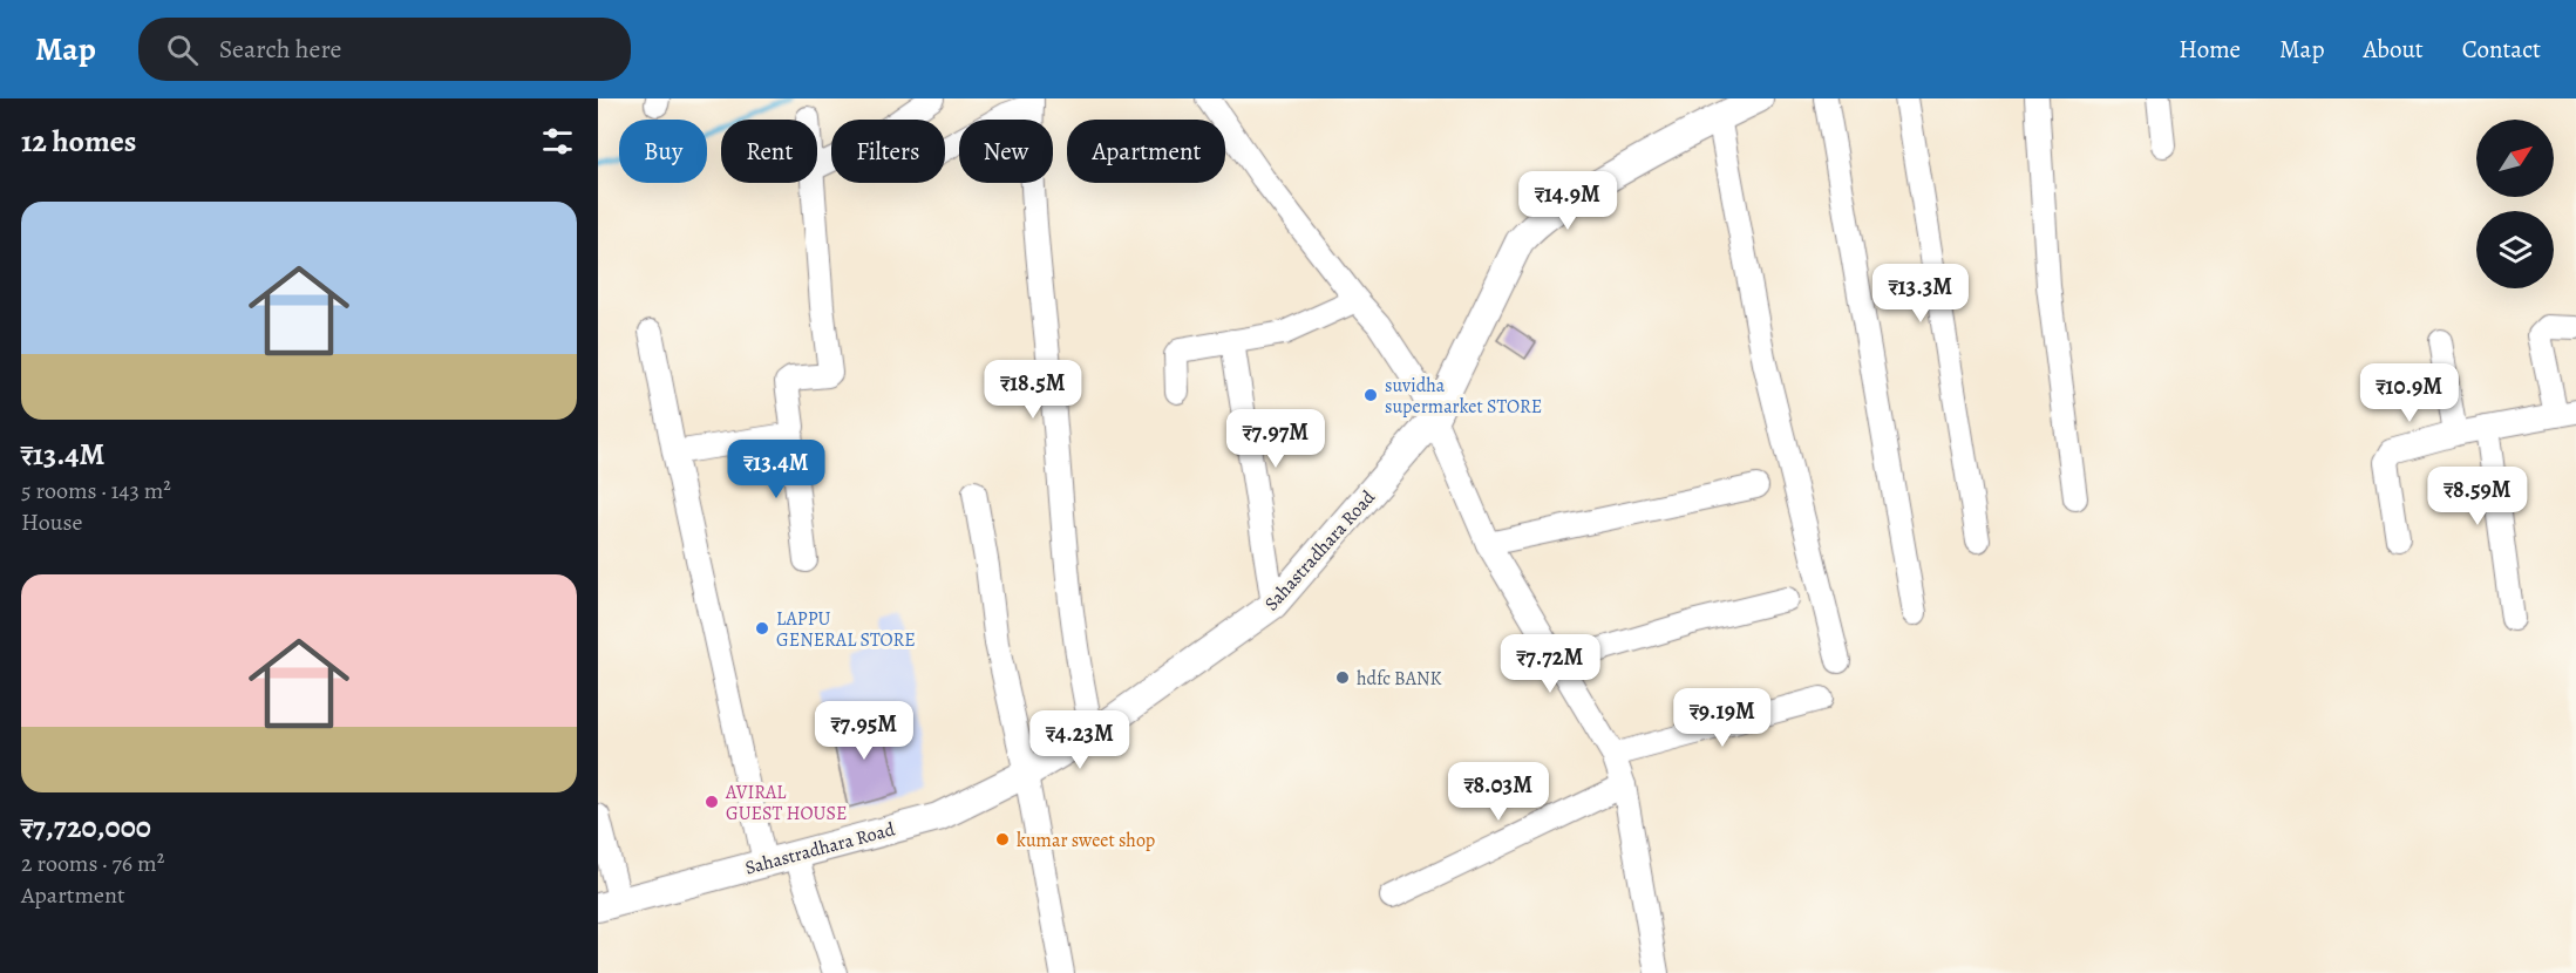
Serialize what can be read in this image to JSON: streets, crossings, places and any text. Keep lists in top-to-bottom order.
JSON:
{
  "streets": {
    "main road": ["Sahastradhara Road"]
  },
  "places": [
    "suvidha supermarket STORE",
    "LAPPU GENERAL STORE",
    "hdfc BANK",
    "AVIRAL GUEST HOUSE",
    "kumar sweet shop"
  ],
  "north": "top right",
  "page": {
    "header": "Map",
    "search": "Search here",
    "nav": [
      "Home",
      "Map",
      "About",
      "Contact"
    ],
    "heading": "12 homes",
    "chip": [
      "Buy",
      "Rent",
      "Filters",
      "New",
      "Apartment"
    ],
    "price": [
      "₹14.9M",
      "₹13.3M",
      "₹18.5M",
      "₹10.9M",
      "₹7.97M",
      "₹13.4M",
      "₹8.59M",
      "₹7.72M",
      "₹9.19M",
      "₹7.95M",
      "₹4.23M",
      "₹8.03M"
    ],
    "list": [
      {
        "name": "₹13.4M",
        "note": "5 rooms · 143 m² · House"
      },
      {
        "name": "₹7,720,000",
        "note": "2 rooms · 76 m² · Apartment"
      }
    ]
  }
}
